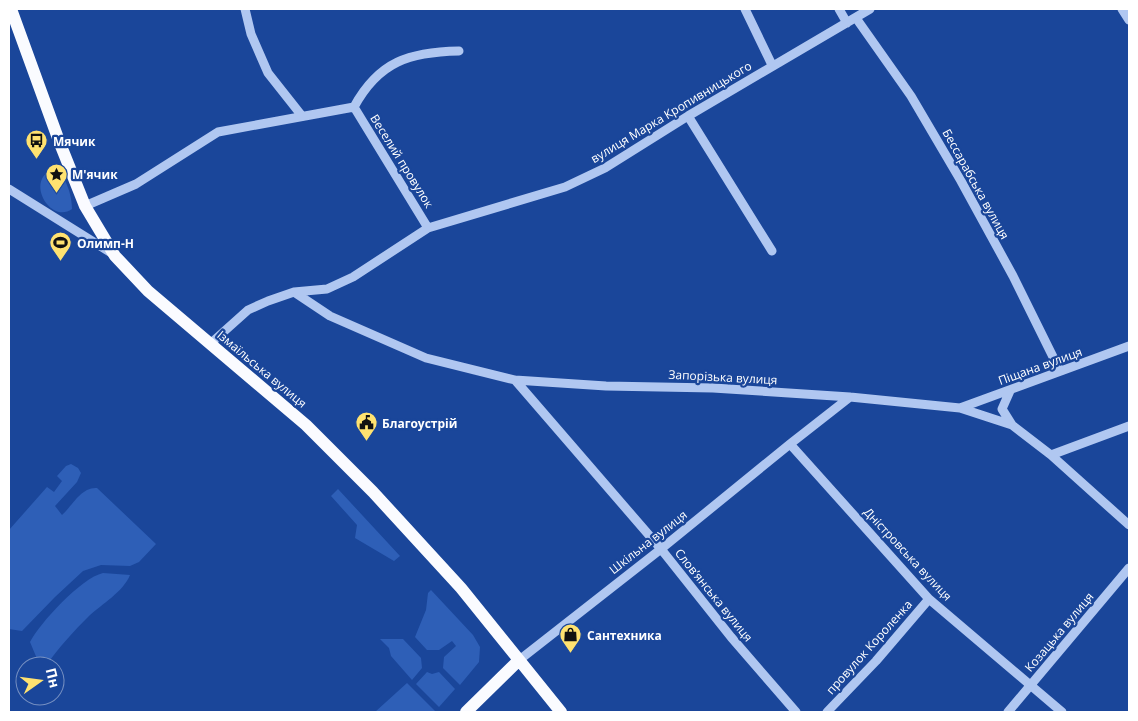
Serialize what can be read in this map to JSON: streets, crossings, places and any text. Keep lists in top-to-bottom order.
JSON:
{
  "streets": {
    "main road": ["Ізмаїльська вулиця", "Шкільна вулиця"],
    "street": [
      "вулиця Марка Кропивницького",
      "Веселий провулок",
      "Бессарабська вулиця",
      "Піщана вулиця",
      "Запорізька вулиця",
      "Дністровська вулиця",
      "Словʼянська вулиця",
      "Козацька вулиця",
      "провулок Короленка"
    ]
  },
  "crossings": [
    ["вулиця Марка Кропивницького", "Веселий провулок"],
    ["вулиця Марка Кропивницького", "Бессарабська вулиця"],
    ["вулиця Марка Кропивницького", "Ізмаїльська вулиця"],
    ["вулиця Марка Кропивницького", "Запорізька вулиця"],
    ["Веселий провулок", "Ізмаїльська вулиця"],
    ["Бессарабська вулиця", "Піщана вулиця"],
    ["Піщана вулиця", "Запорізька вулиця"],
    ["Ізмаїльська вулиця", "Шкільна вулиця"],
    ["Запорізька вулиця", "Шкільна вулиця"],
    ["Запорізька вулиця", "Словʼянська вулиця"],
    ["Шкільна вулиця", "Дністровська вулиця"],
    ["Шкільна вулиця", "Словʼянська вулиця"],
    ["Дністровська вулиця", "Козацька вулиця"],
    ["Дністровська вулиця", "провулок Короленка"]
  ],
  "places": {
    "bus stop": ["Мячик"],
    "place": ["М'ячик"],
    "sports": ["Олимп-Н"],
    "public building": ["Благоустрій"],
    "shop": ["Сантехника"]
  },
  "north": "right"
}
